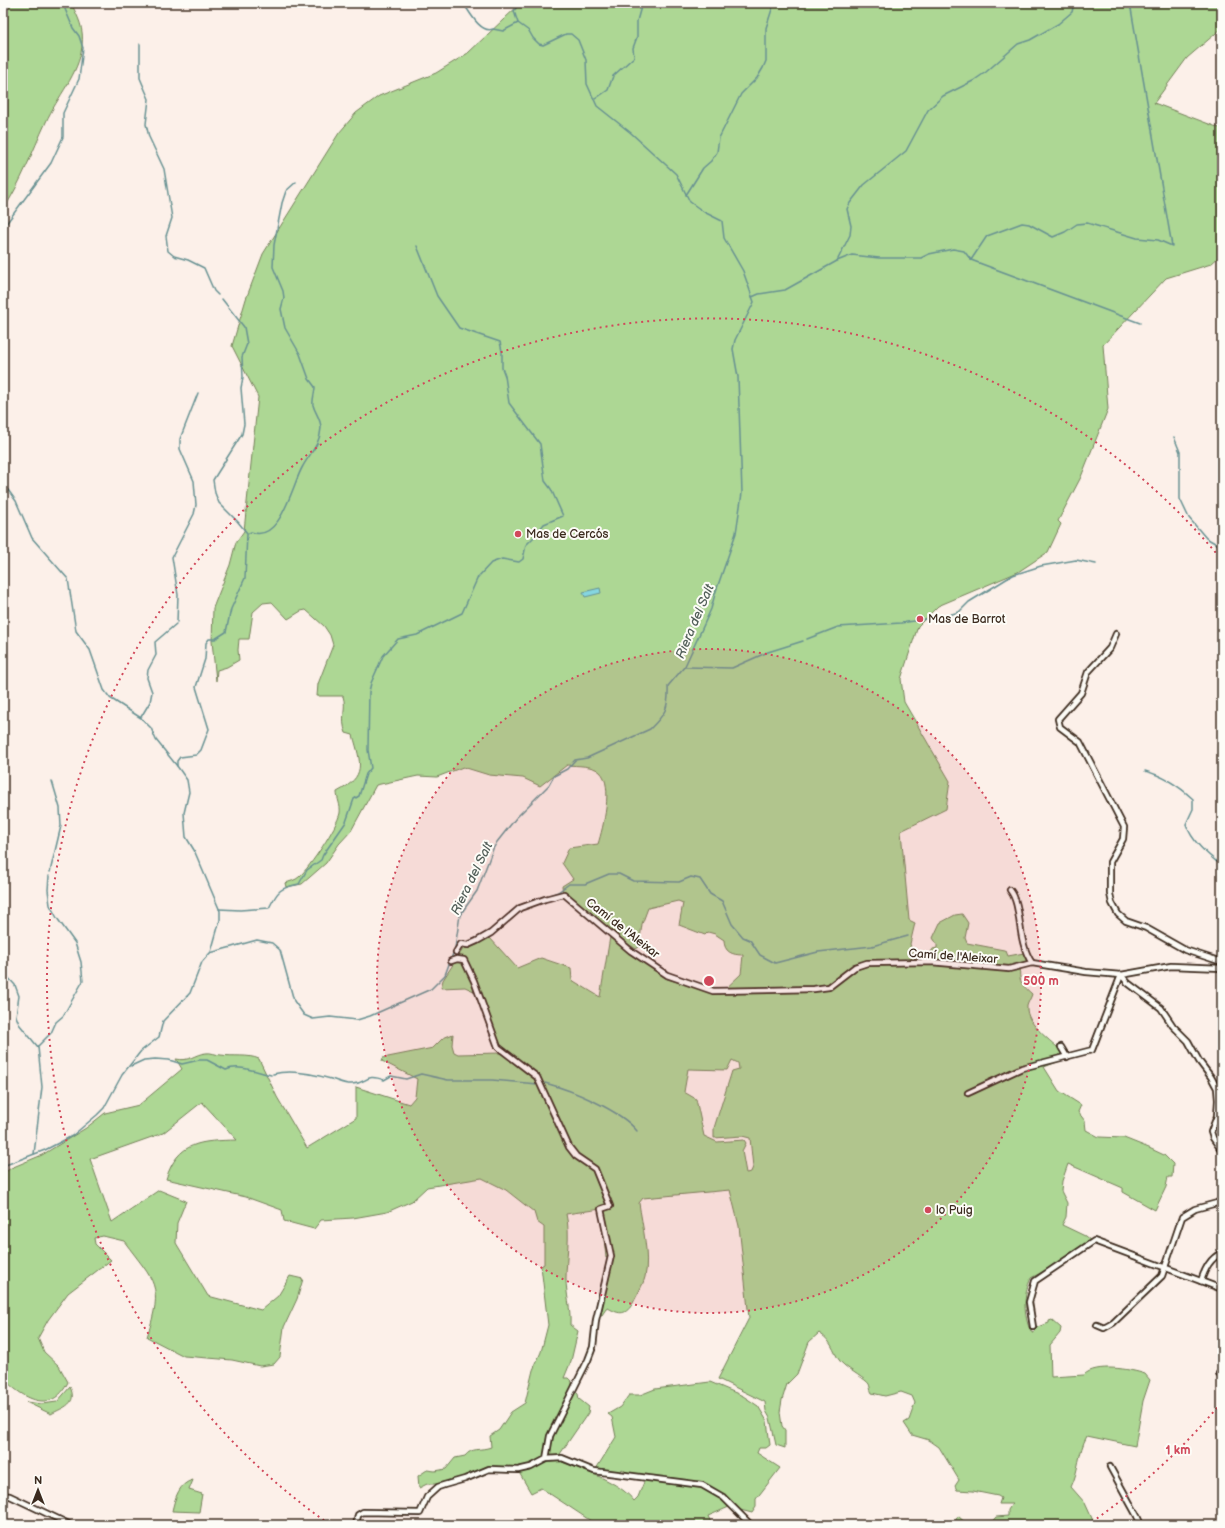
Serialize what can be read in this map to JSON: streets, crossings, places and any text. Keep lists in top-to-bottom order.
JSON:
{
  "streets": {
    "street": ["Camí de l'Aleixar"]
  },
  "water": ["Riera del Salt"],
  "places": ["Mas de Cercós", "Mas de Barrot", "lo Puig"],
  "north": "top",
  "rings": ["500 m", "1 km"]
}
